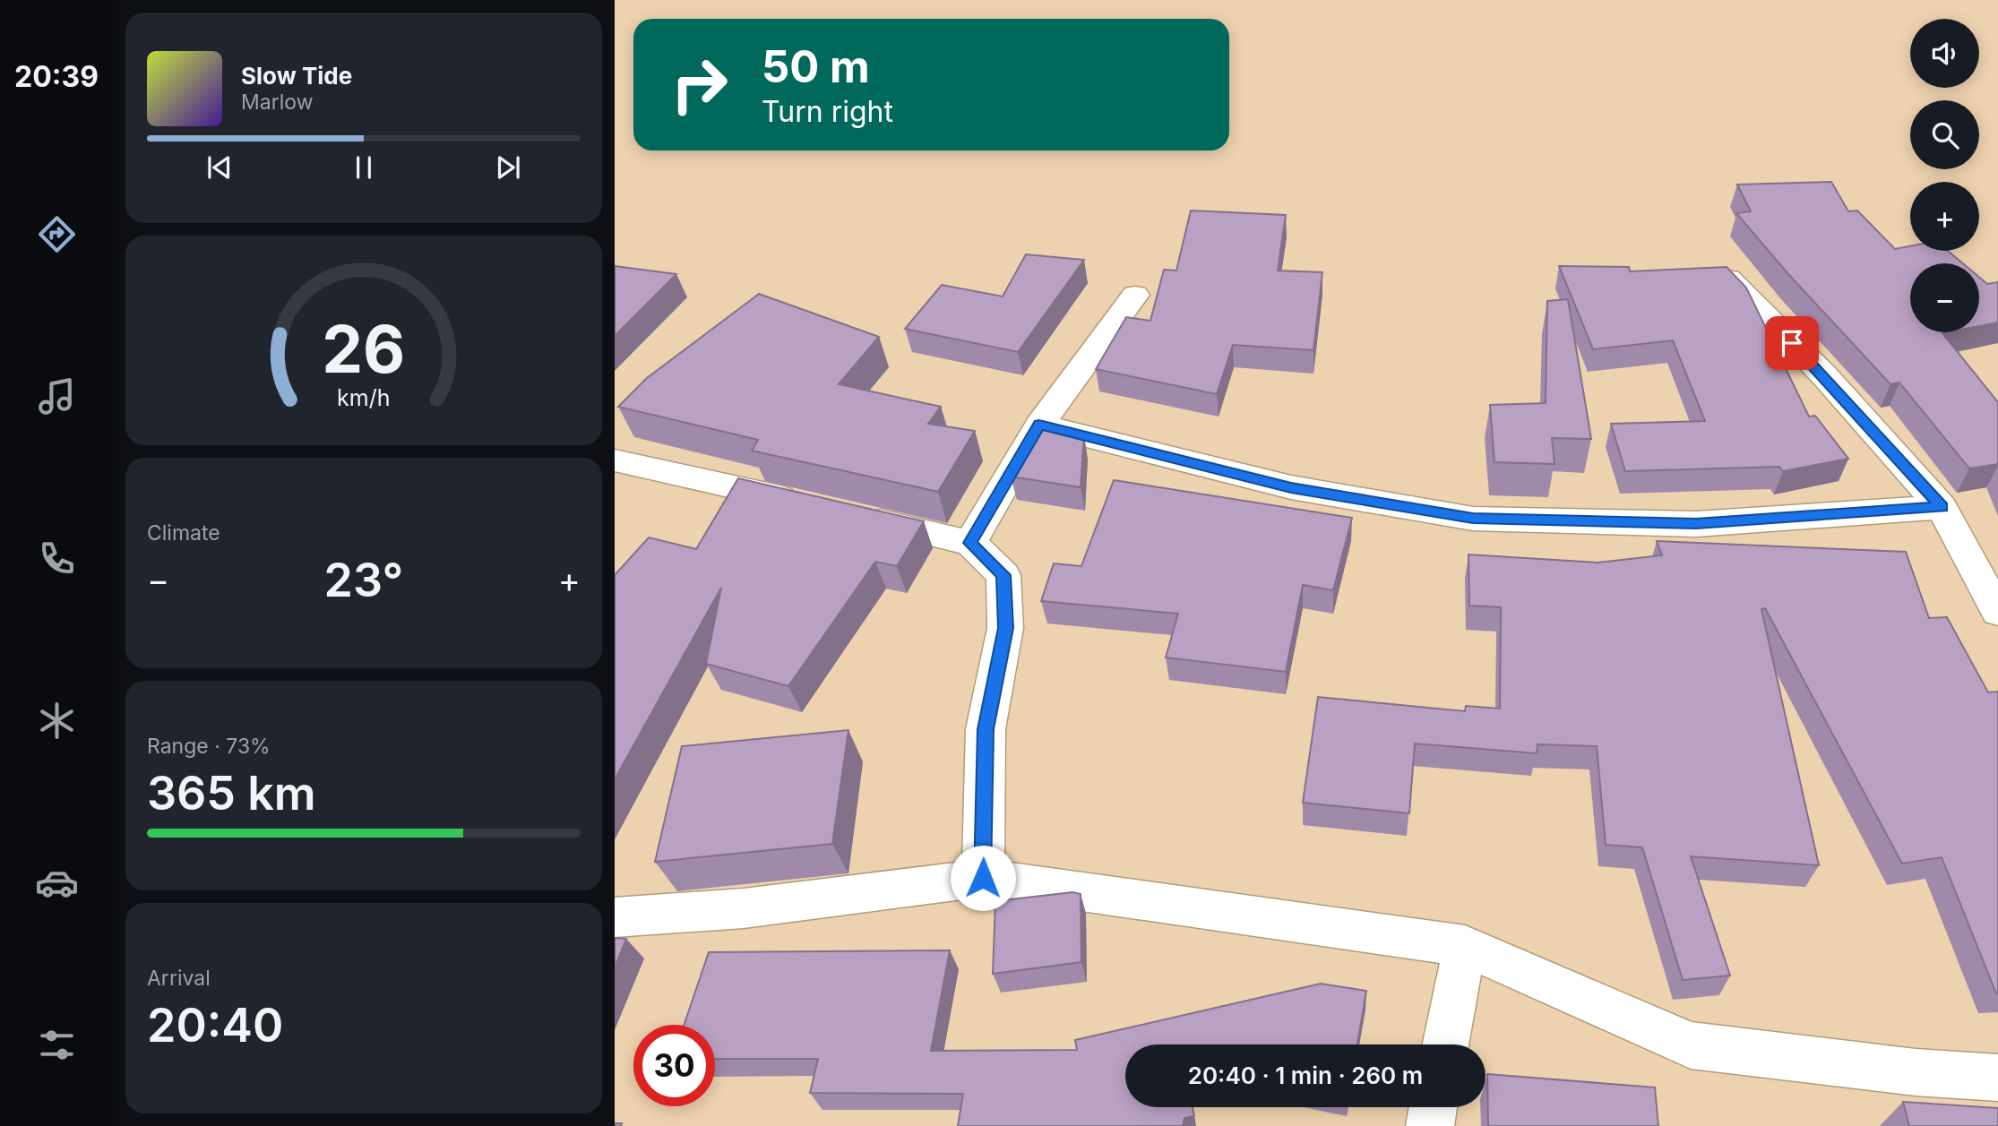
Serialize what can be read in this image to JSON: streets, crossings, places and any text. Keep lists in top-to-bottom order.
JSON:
{
  "page": {
    "tabs": "20:39",
    "map_buttons": ["+", "−"],
    "turn": ["50 m", "Turn right"],
    "song": ["Slow Tide", "Marlow"],
    "tile": [
      "Climate",
      ["Range · 73%", "365 km"],
      ["Arrival", "20:40"]
    ],
    "heat": ["−", "23°", "+"],
    "limit": "30",
    "trip": "20:40 · 1 min · 260 m",
    "gauge": ["26", "km/h"]
  }
}
